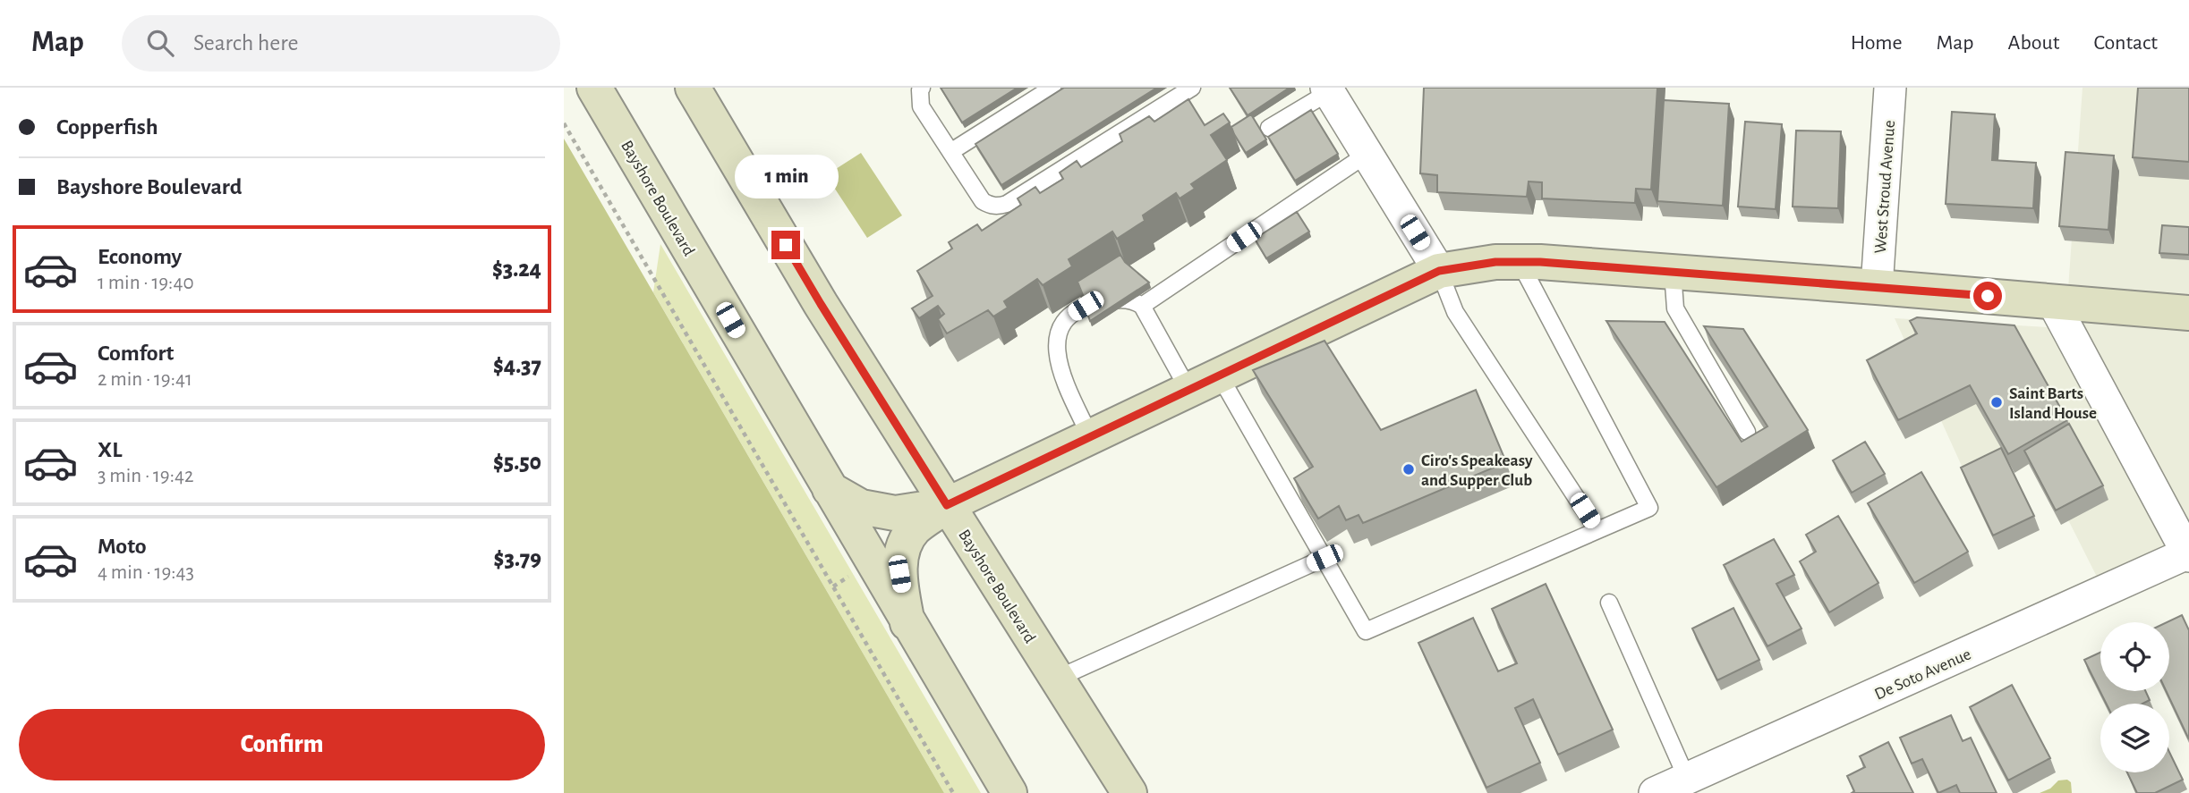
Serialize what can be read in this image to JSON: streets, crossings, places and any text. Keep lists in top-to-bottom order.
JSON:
{
  "streets": {
    "main road": ["Bayshore Boulevard"],
    "street": ["West Stroud Avenue", "De Soto Avenue"]
  },
  "places": ["Saint Barts Island House", "Ciro's Speakeasy and Supper Club"],
  "page": {
    "header": "Map",
    "search": "Search here",
    "nav": [
      "Home",
      "Map",
      "About",
      "Contact"
    ],
    "banner": ["Copperfish", "Bayshore Boulevard"],
    "bubble": "1 min",
    "list": [
      {
        "name": "Economy",
        "note": "1 min · 19:40",
        "value": "$3.24"
      },
      {
        "name": "Comfort",
        "note": "2 min · 19:41",
        "value": "$4.37"
      },
      {
        "name": "XL",
        "note": "3 min · 19:42",
        "value": "$5.50"
      },
      {
        "name": "Moto",
        "note": "4 min · 19:43",
        "value": "$3.79"
      }
    ],
    "buttons": "Confirm"
  }
}
